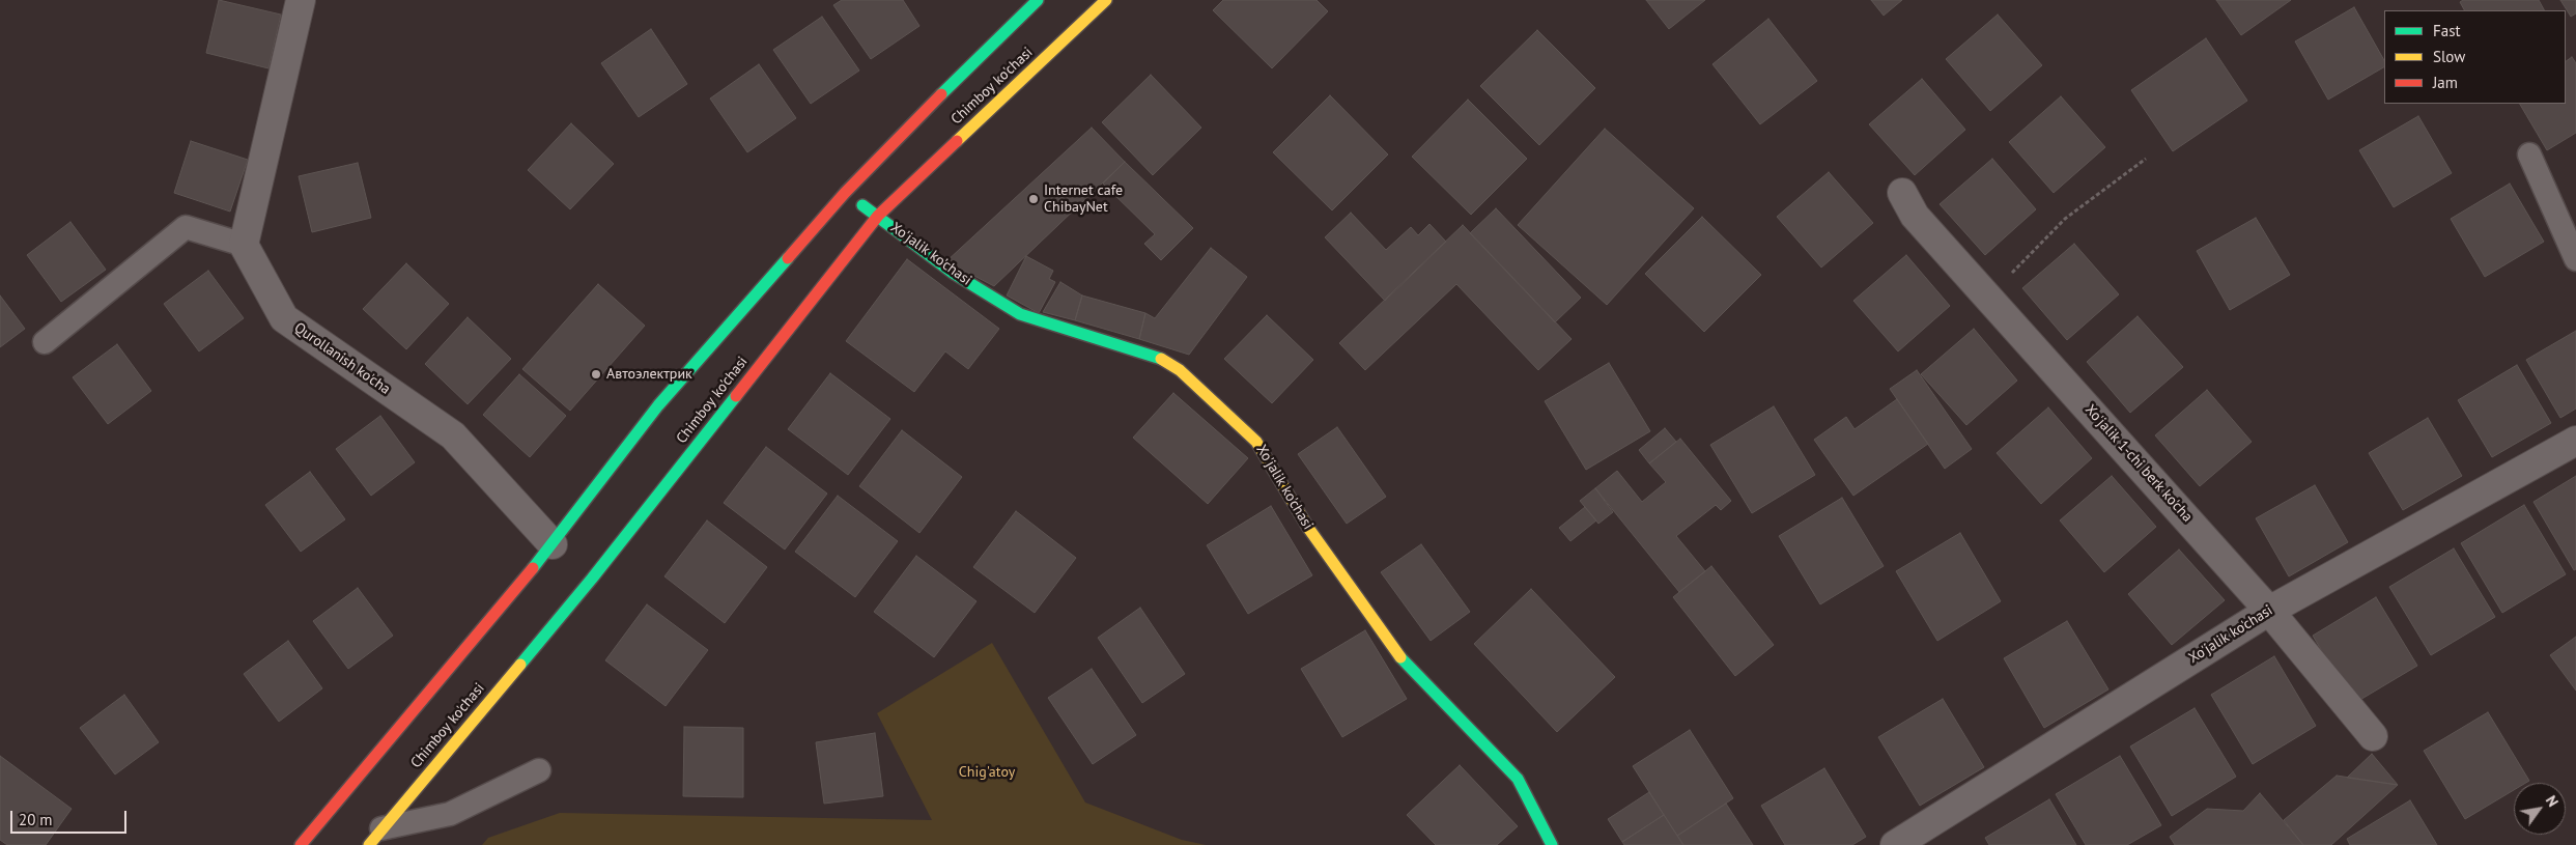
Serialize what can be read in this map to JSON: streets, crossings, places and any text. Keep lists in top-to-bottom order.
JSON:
{
  "streets": {
    "main road": ["Chimboy ko'chasi", "Xo'jalik ko'chasi"],
    "street": ["Qurollanish ko'cha", "Xo'jalik 1-chi berk ko'cha"]
  },
  "crossings": [
    ["Chimboy ko'chasi", "Xo'jalik ko'chasi"],
    ["Chimboy ko'chasi", "Qurollanish ko'cha"],
    ["Xo'jalik ko'chasi", "Xo'jalik 1-chi berk ko'cha"]
  ],
  "parks": ["Chig'atoy"],
  "places": ["Internet cafe ChibayNet", "Автоэлектрик"],
  "legend": ["Fast", "Slow", "Jam"],
  "scale_bar": "20 m",
  "north": "top right"
}
